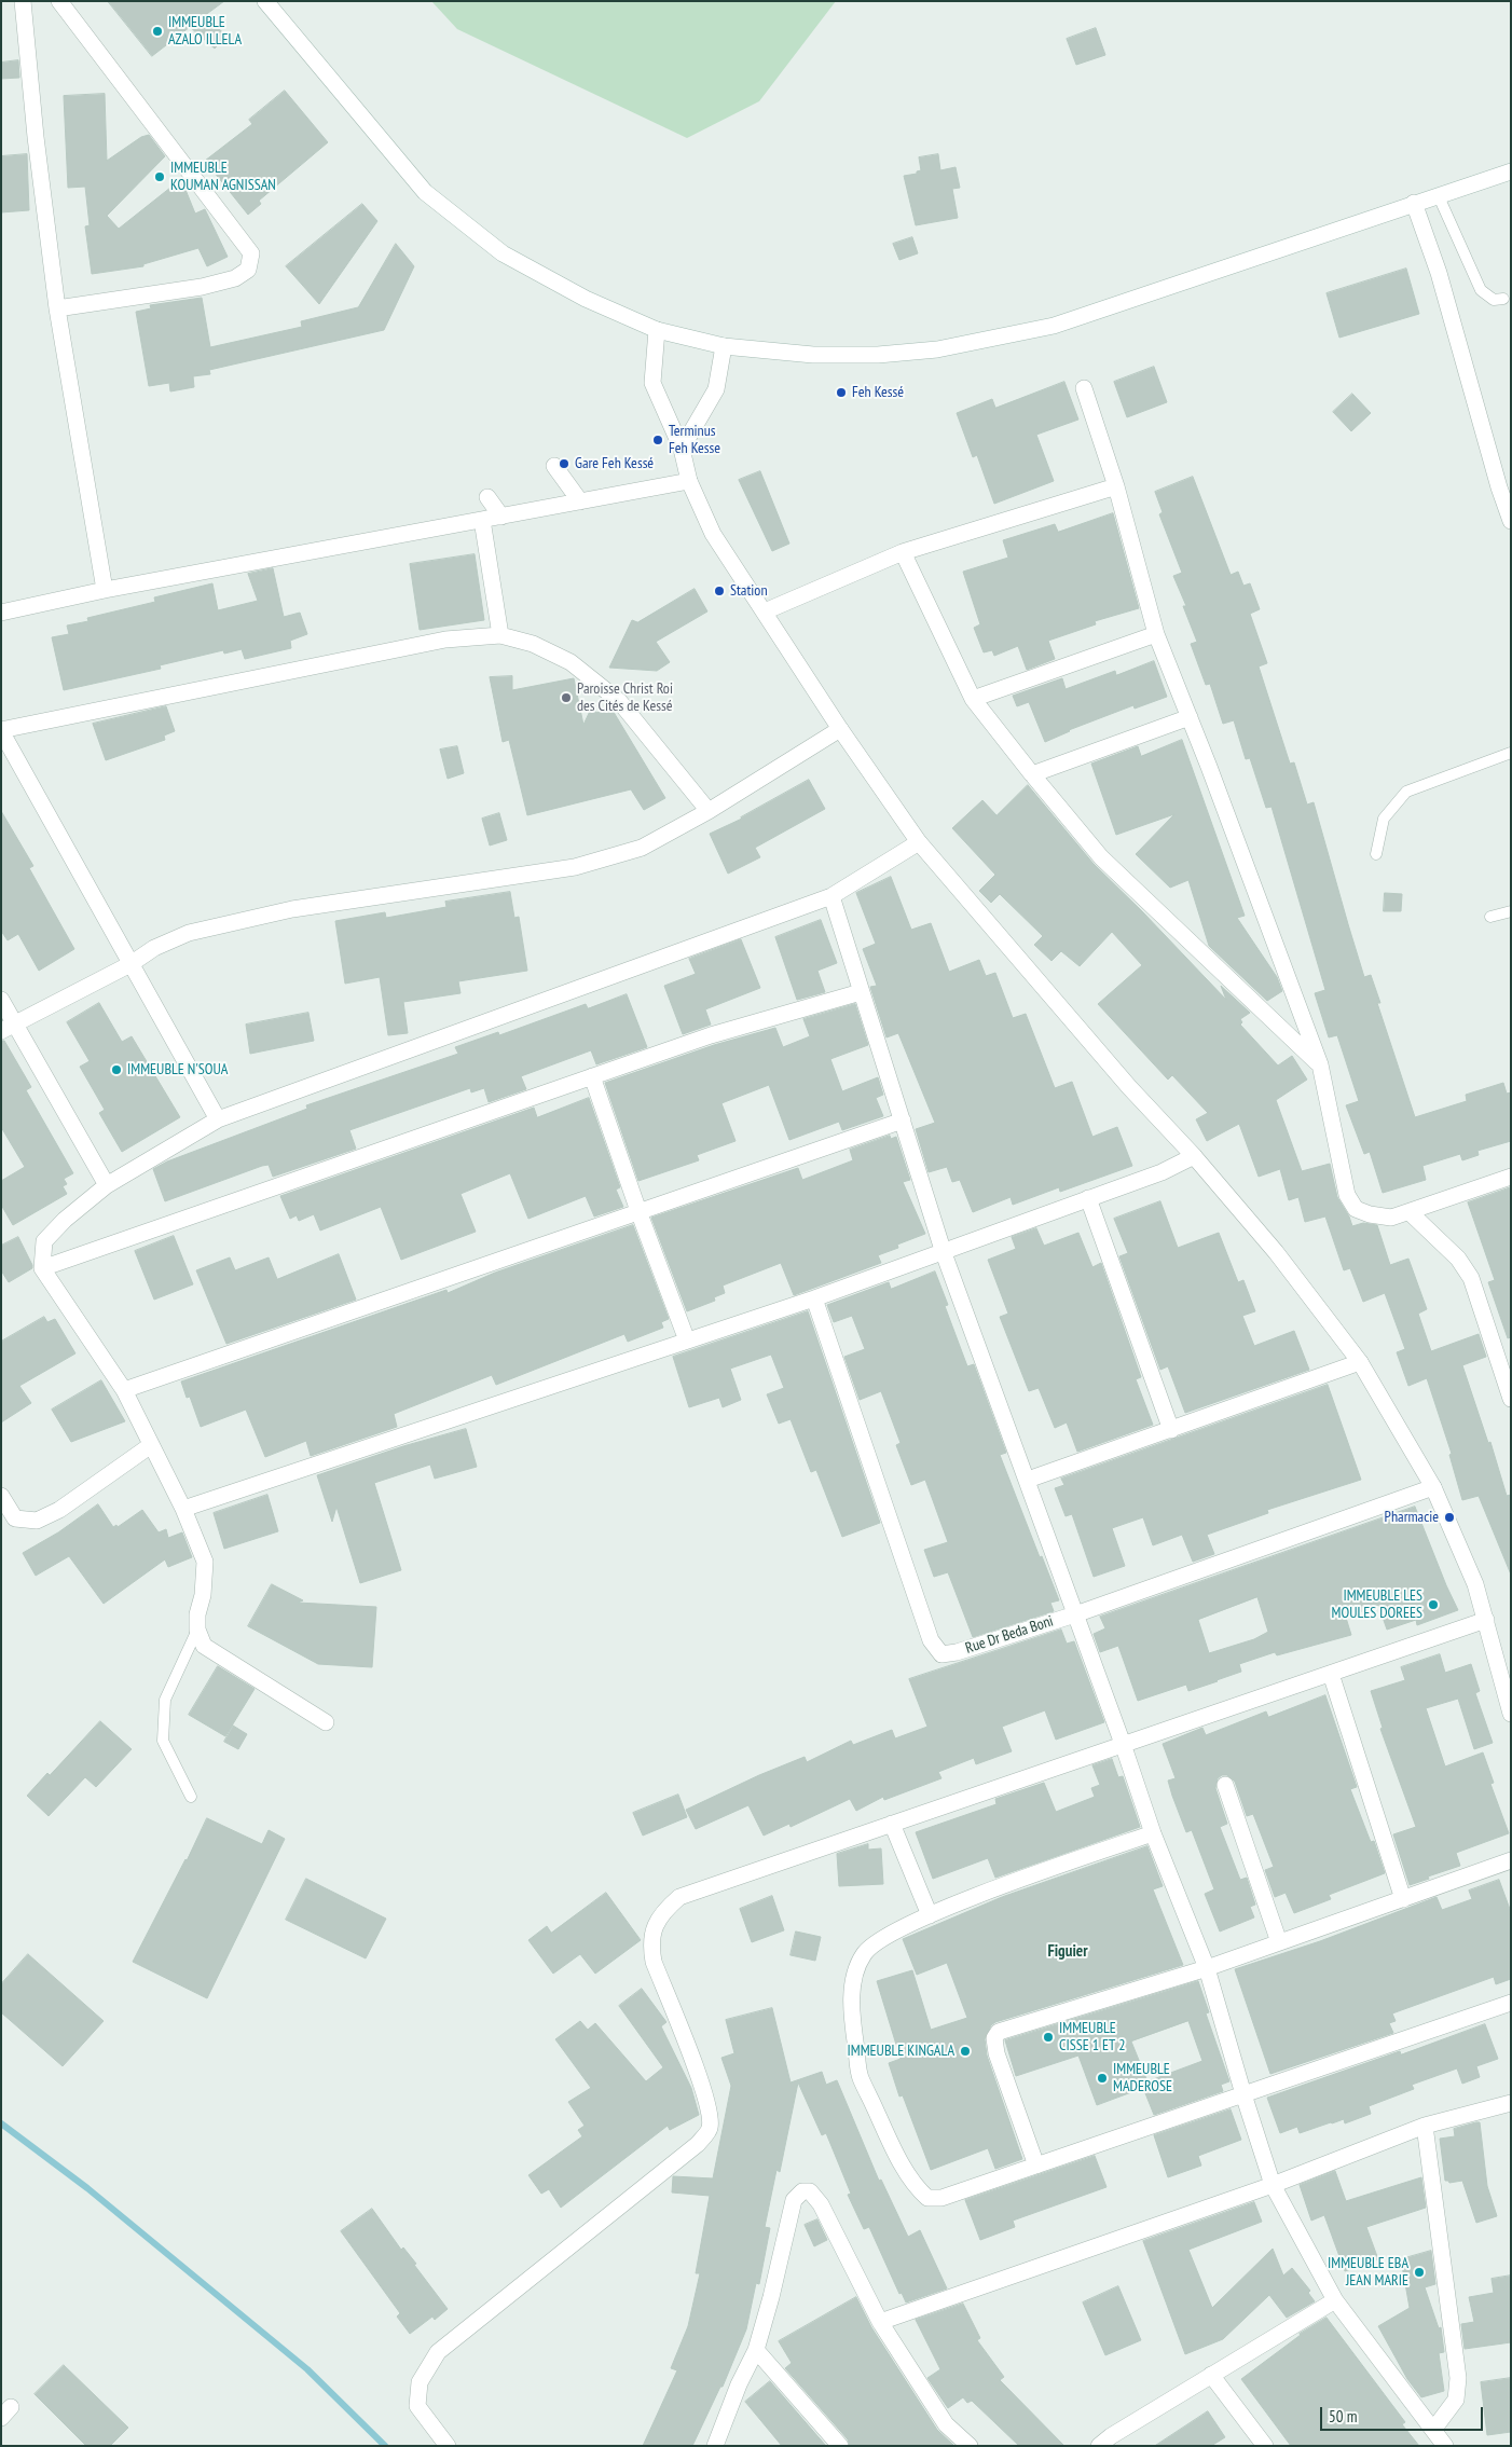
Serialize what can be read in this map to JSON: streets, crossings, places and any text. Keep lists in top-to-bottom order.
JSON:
{
  "streets": {
    "street": ["Rue Dr Beda Boni"]
  },
  "districts": ["Figuier"],
  "places": [
    "IMMEUBLE AZALO ILLELA",
    "IMMEUBLE KOUMAN AGNISSAN",
    "Feh Kessé",
    "Terminus Feh Kesse",
    "Gare Feh Kessé",
    "Station",
    "Paroisse Christ Roi des Cités de Kessé",
    "IMMEUBLE N'SOUA",
    "Pharmacie",
    "IMMEUBLE LES MOULES DOREES",
    "IMMEUBLE CISSE 1 ET 2",
    "IMMEUBLE KINGALA",
    "IMMEUBLE MADEROSE",
    "IMMEUBLE EBA JEAN MARIE"
  ],
  "scale_bar": "50 m"
}
